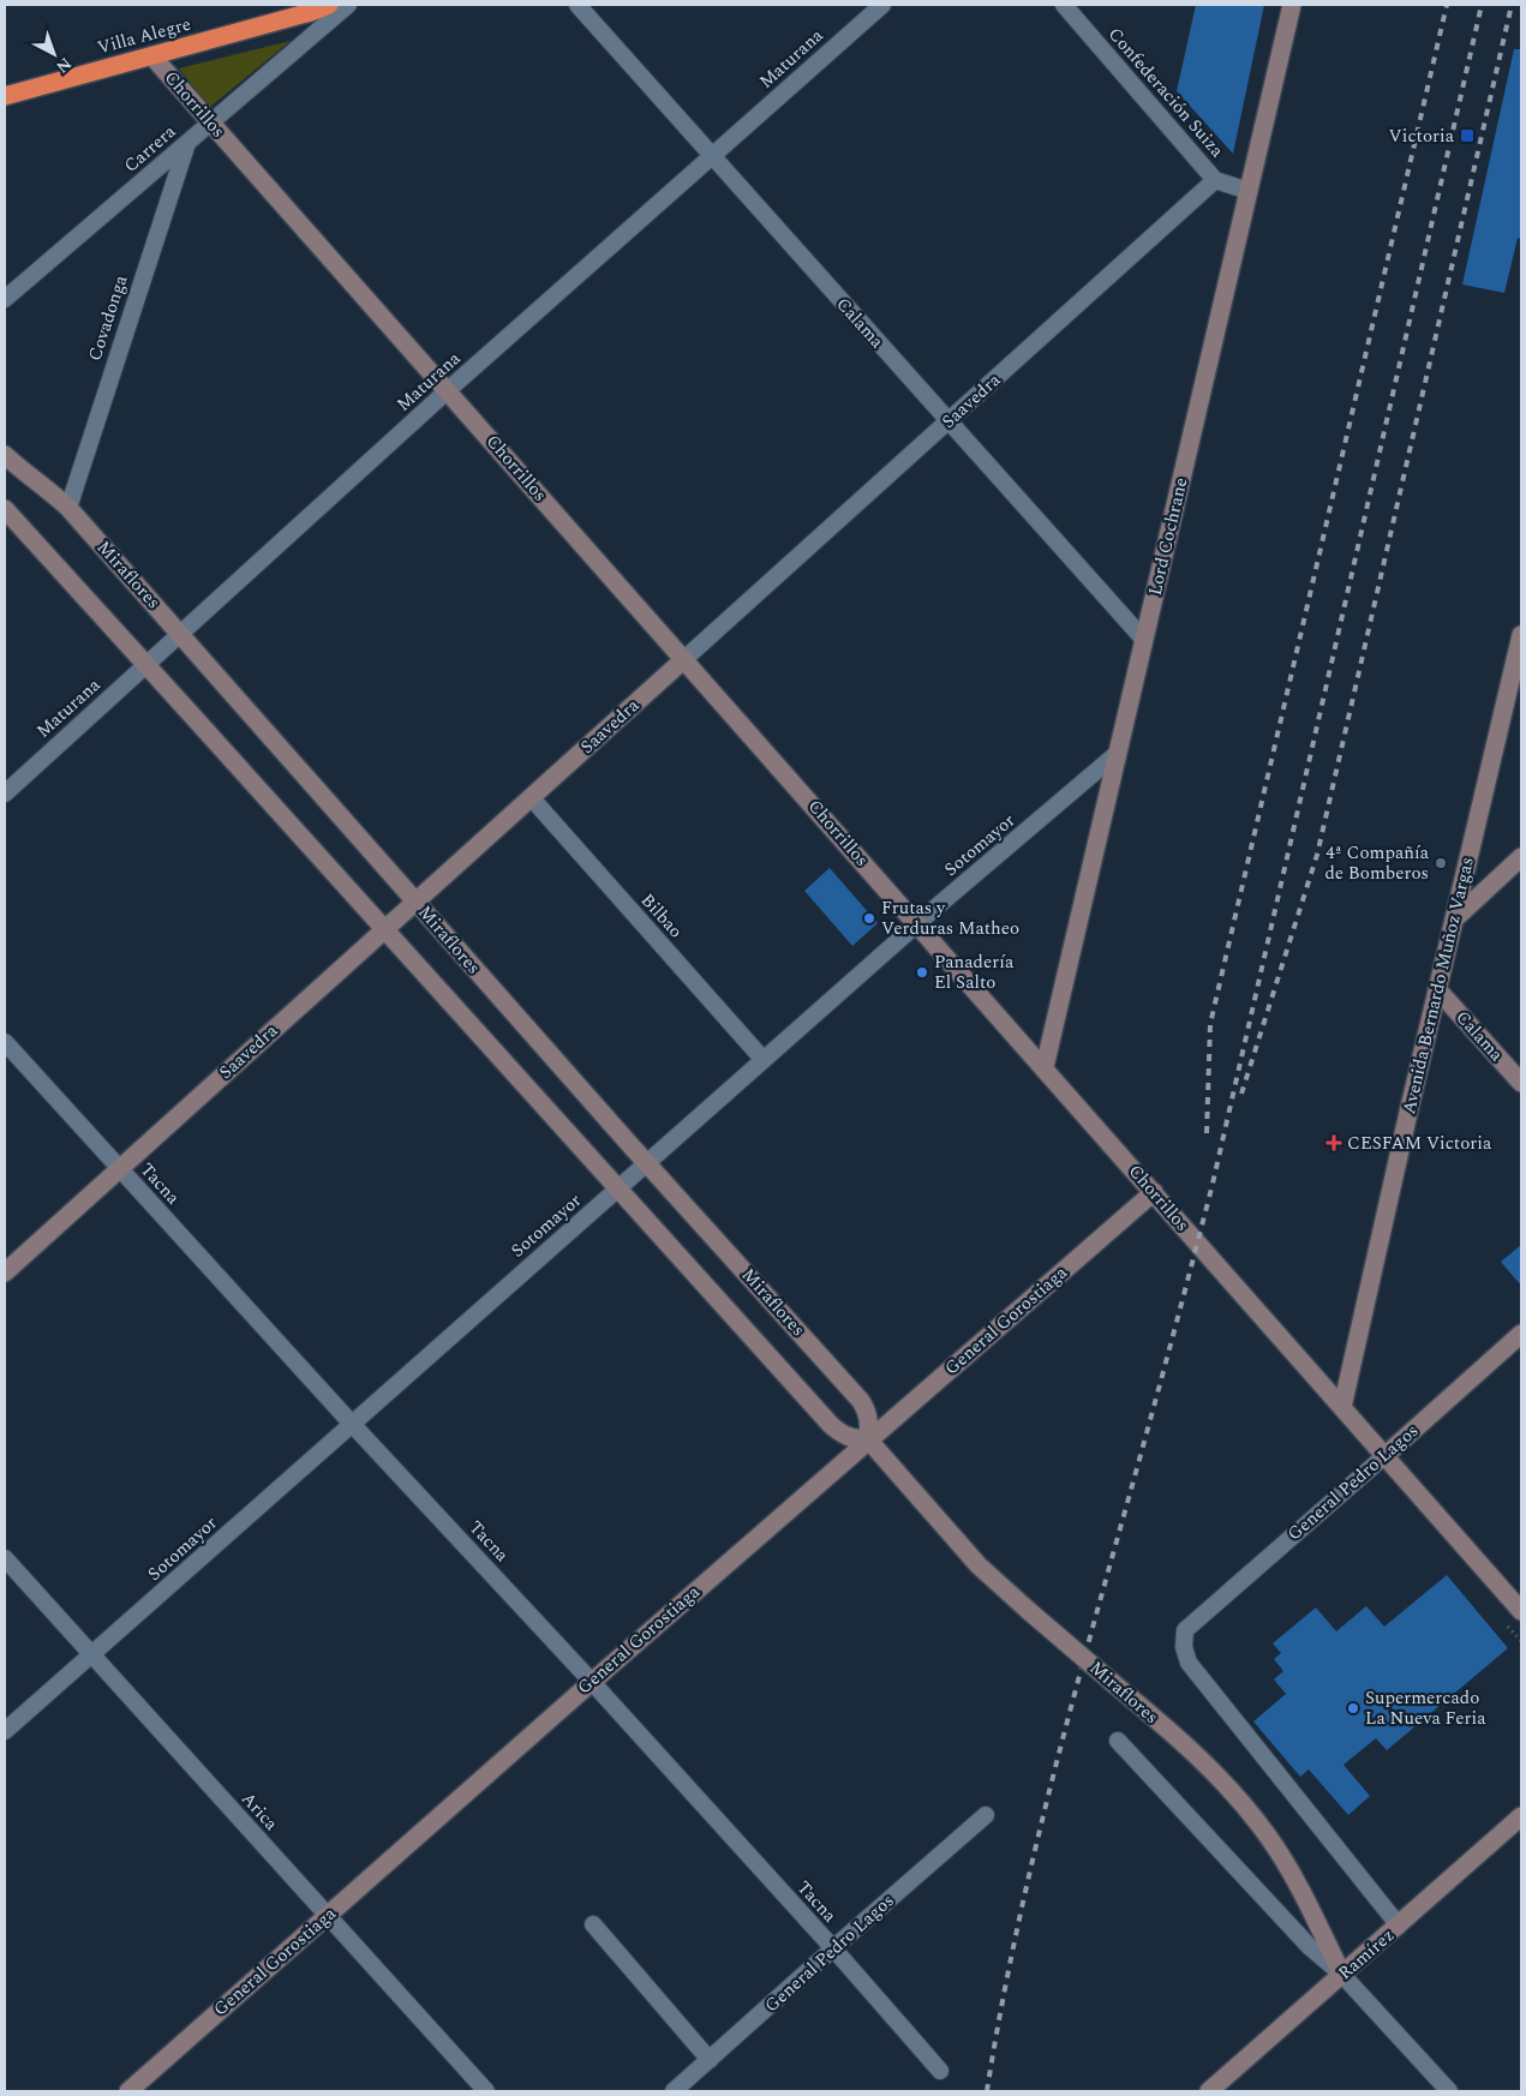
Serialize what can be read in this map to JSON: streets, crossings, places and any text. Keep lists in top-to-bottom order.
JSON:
{
  "streets": {
    "highway": ["Villa Alegre"],
    "street": [
      "Maturana",
      "Confederación Suiza",
      "Chorrillos",
      "Carrera",
      "Covadonga",
      "Calama",
      "Saavedra",
      "Lord Cochrane",
      "Miraflores",
      "Sotomayor",
      "Bilbao",
      "Avenida Bernardo Muñoz Vargas",
      "Tacna",
      "General Gorostiaga",
      "General Pedro Lagos",
      "Arica",
      "Ramírez"
    ]
  },
  "crossings": [
    ["Villa Alegre", "Chorrillos"],
    ["Maturana", "Chorrillos"],
    ["Maturana", "Calama"],
    ["Maturana", "Miraflores"],
    ["Confederación Suiza", "Saavedra"],
    ["Confederación Suiza", "Lord Cochrane"],
    ["Chorrillos", "Carrera"],
    ["Chorrillos", "Saavedra"],
    ["Chorrillos", "Lord Cochrane"],
    ["Chorrillos", "Sotomayor"],
    ["Chorrillos", "Avenida Bernardo Muñoz Vargas"],
    ["Chorrillos", "General Gorostiaga"],
    ["Chorrillos", "General Pedro Lagos"],
    ["Carrera", "Covadonga"],
    ["Covadonga", "Miraflores"],
    ["Calama", "Saavedra"],
    ["Calama", "Lord Cochrane"],
    ["Calama", "Avenida Bernardo Muñoz Vargas"],
    ["Saavedra", "Miraflores"],
    ["Saavedra", "Bilbao"],
    ["Saavedra", "Tacna"],
    ["Lord Cochrane", "Sotomayor"],
    ["Miraflores", "Sotomayor"],
    ["Miraflores", "General Gorostiaga"],
    ["Miraflores", "Ramírez"],
    ["Sotomayor", "Bilbao"],
    ["Sotomayor", "Tacna"],
    ["Sotomayor", "Arica"],
    ["Tacna", "General Gorostiaga"],
    ["Tacna", "General Pedro Lagos"],
    ["General Gorostiaga", "Arica"],
    ["General Pedro Lagos", "Ramírez"]
  ],
  "places": {
    "transit": ["Victoria"],
    "other": [
      "4ª Compañía de Bomberos",
      "Frutas y Verduras Matheo",
      "Panadería El Salto",
      "Supermercado La Nueva Feria"
    ],
    "health": ["CESFAM Victoria"]
  },
  "north": "bottom right"
}
